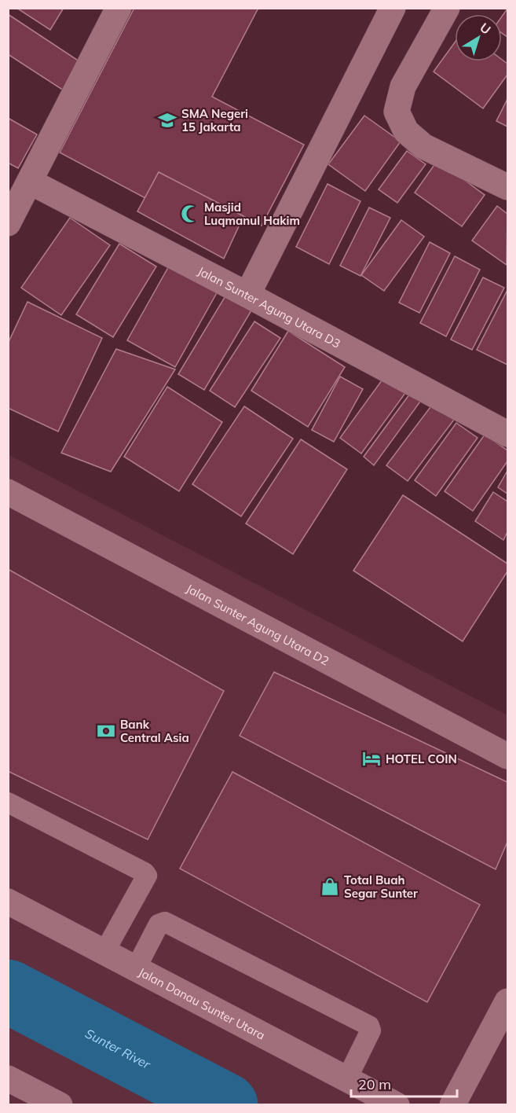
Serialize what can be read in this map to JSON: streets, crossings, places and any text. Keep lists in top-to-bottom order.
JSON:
{
  "streets": {
    "street": ["Jalan Sunter Agung Utara D3", "Jalan Sunter Agung Utara D2", "Jalan Danau Sunter Utara"]
  },
  "water": ["Sunter River"],
  "places": {
    "school or university": ["SMA Negeri 15 Jakarta"],
    "mosque": ["Masjid Luqmanul Hakim"],
    "bank": ["Bank Central Asia"],
    "hotel": ["HOTEL COIN"],
    "shop": ["Total Buah Segar Sunter"]
  },
  "scale_bar": "20 m",
  "north": "top right"
}
